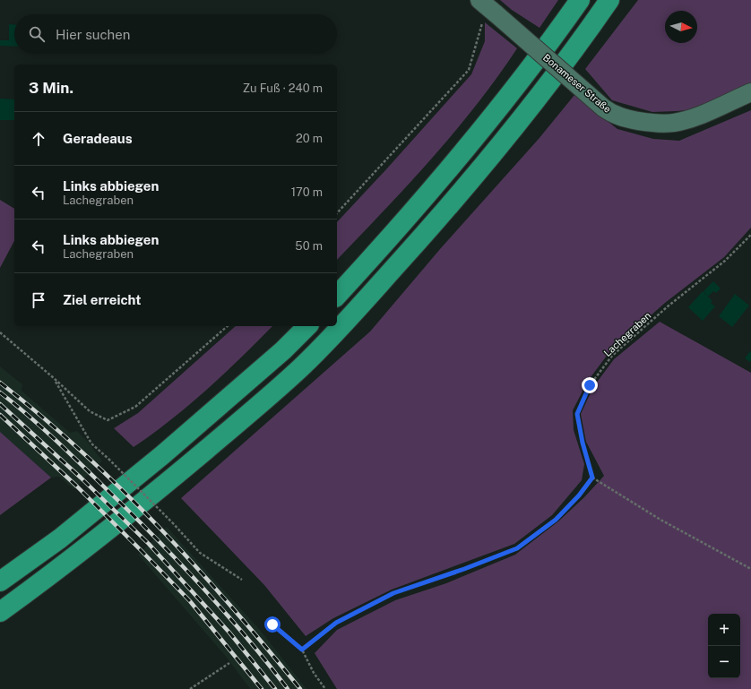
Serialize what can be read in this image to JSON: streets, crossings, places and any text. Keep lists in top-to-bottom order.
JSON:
{
  "streets": {
    "street": ["Bonameser Straße"],
    "path": ["Lachegraben"]
  },
  "north": "right",
  "page": {
    "search": "Hier suchen",
    "heading": ["3 Min.", "Zu Fuß · 240 m"],
    "list": [
      ["Geradeaus", "20 m"],
      ["Links abbiegen", "Lachegraben", "170 m"],
      ["Links abbiegen", "Lachegraben", "50 m"],
      "Ziel erreicht"
    ],
    "map_buttons": ["+", "−"]
  }
}
